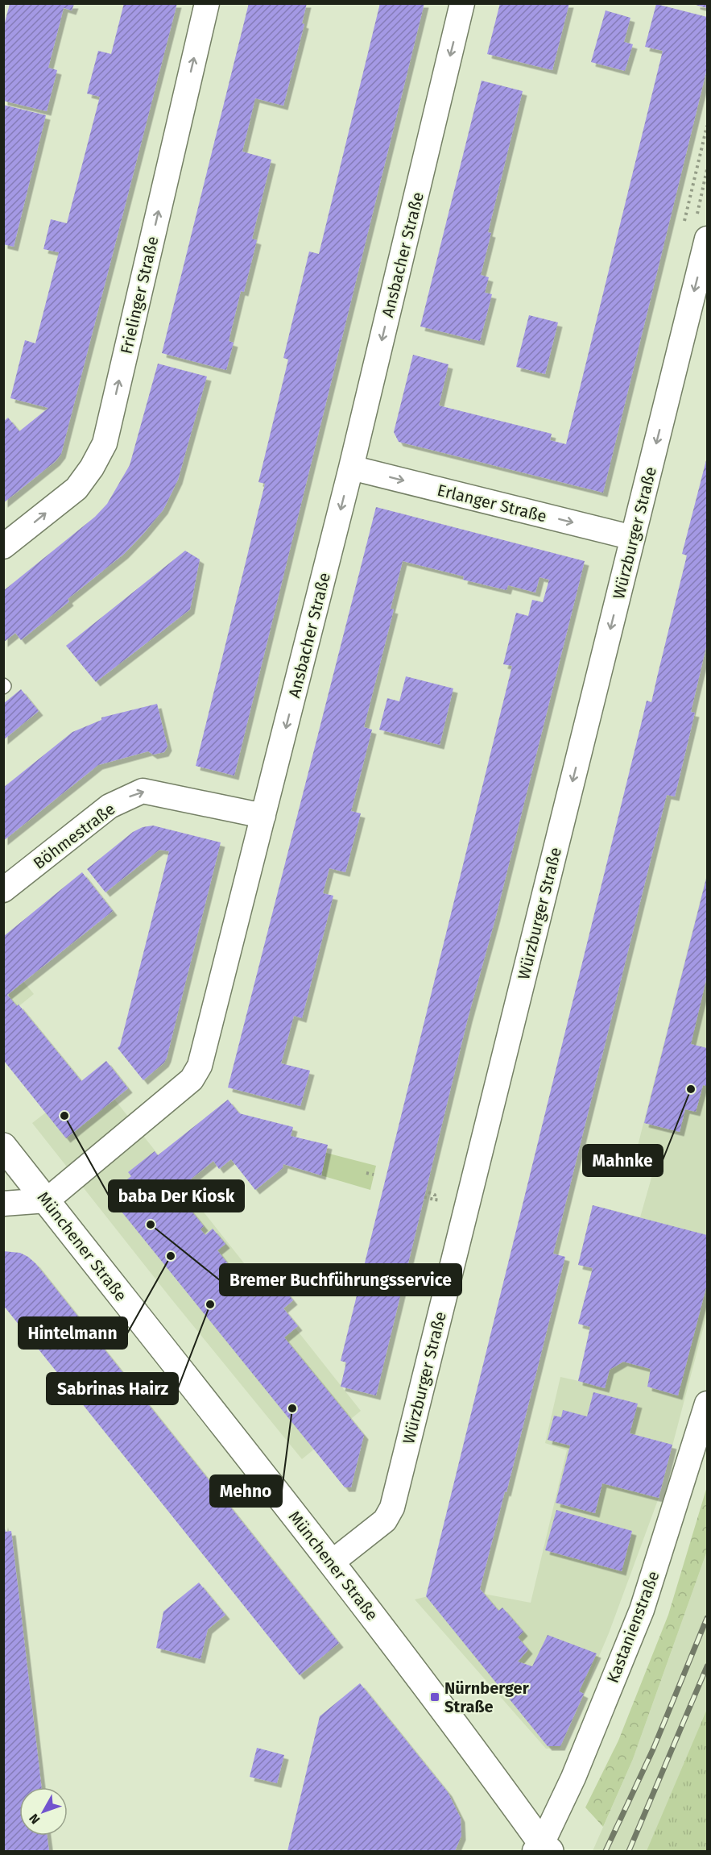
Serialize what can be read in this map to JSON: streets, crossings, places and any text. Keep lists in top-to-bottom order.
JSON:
{
  "streets": {
    "street": [
      "Ansbacher Straße",
      "Frielinger Straße",
      "Erlanger Straße",
      "Würzburger Straße",
      "Böhmestraße",
      "Münchener Straße",
      "Kastanienstraße"
    ]
  },
  "crossings": [
    ["Ansbacher Straße", "Erlanger Straße"],
    ["Ansbacher Straße", "Böhmestraße"],
    ["Ansbacher Straße", "Münchener Straße"],
    ["Erlanger Straße", "Würzburger Straße"],
    ["Würzburger Straße", "Münchener Straße"],
    ["Münchener Straße", "Kastanienstraße"]
  ],
  "one_way": [
    "Ansbacher Straße",
    "Frielinger Straße",
    "Erlanger Straße",
    "Würzburger Straße",
    "Böhmestraße"
  ],
  "places": {
    "other": [
      "Mahnke",
      "baba Der Kiosk",
      "Bremer Buchführungsservice",
      "Hintelmann",
      "Sabrinas Hairz",
      "Mehno"
    ],
    "transit": ["Nürnberger Straße"]
  },
  "north": "bottom left"
}
